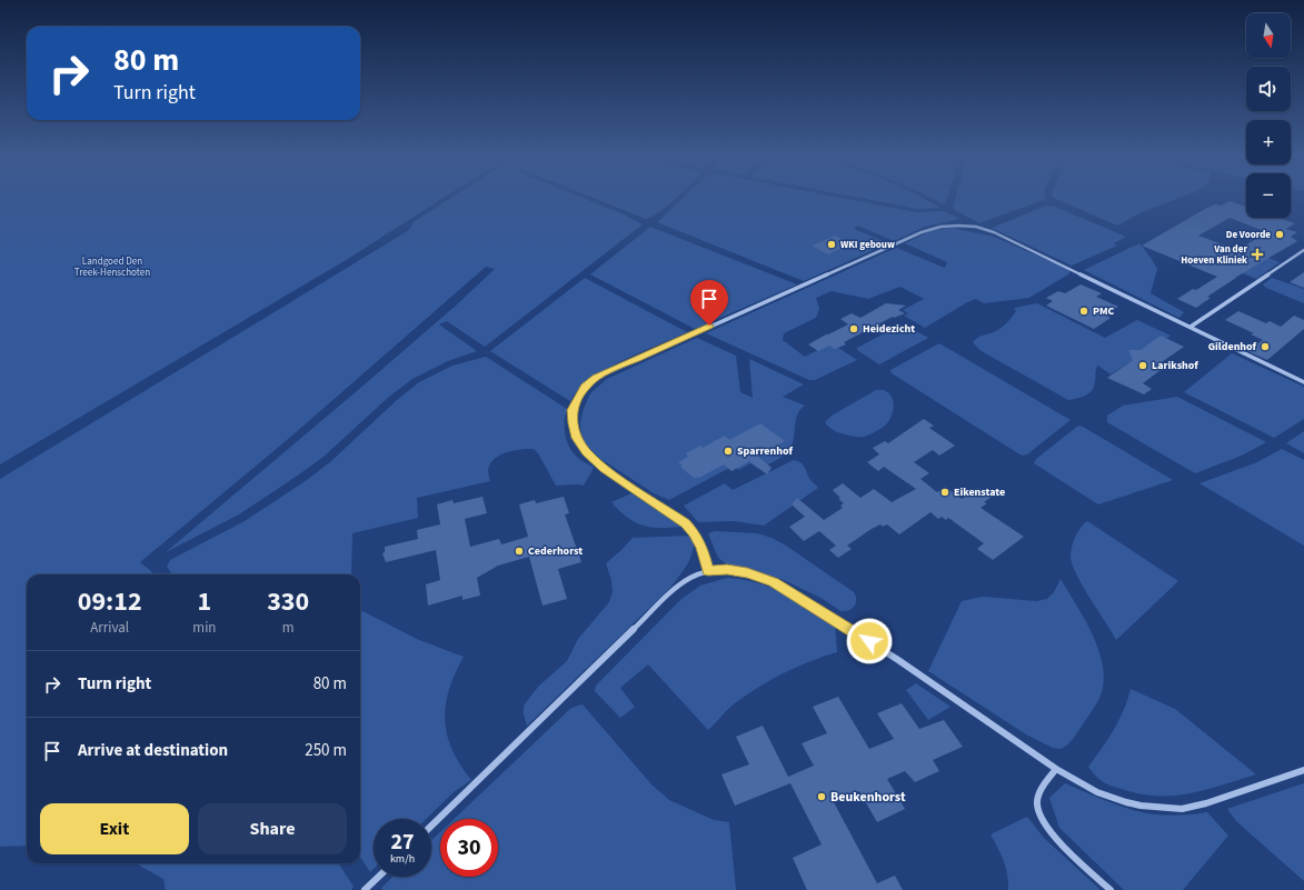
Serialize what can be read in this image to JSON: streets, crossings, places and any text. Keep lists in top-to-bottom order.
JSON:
{
  "parks": ["Landgoed Den Treek-Henschoten"],
  "places": {
    "other": [
      "De Voorde",
      "WKI gebouw",
      "PMC",
      "Heidezicht",
      "Gildenhof",
      "Larikshof",
      "Sparrenhof",
      "Eikenstate",
      "Cederhorst",
      "Beukenhorst"
    ],
    "health": ["Van der Hoeven Kliniek"]
  },
  "north": "bottom",
  "page": {
    "map_buttons": ["+", "−"],
    "turn": ["80 m", "Turn right"],
    "eta": [
      "09:12",
      "Arrival",
      "1",
      "min",
      "330",
      "m"
    ],
    "list": [
      {
        "name": "Turn right",
        "value": "80 m"
      },
      {
        "name": "Arrive at destination",
        "value": "250 m"
      }
    ],
    "buttons": ["Exit", "Share"],
    "speed": "27 km/h",
    "limit": "30"
  }
}
